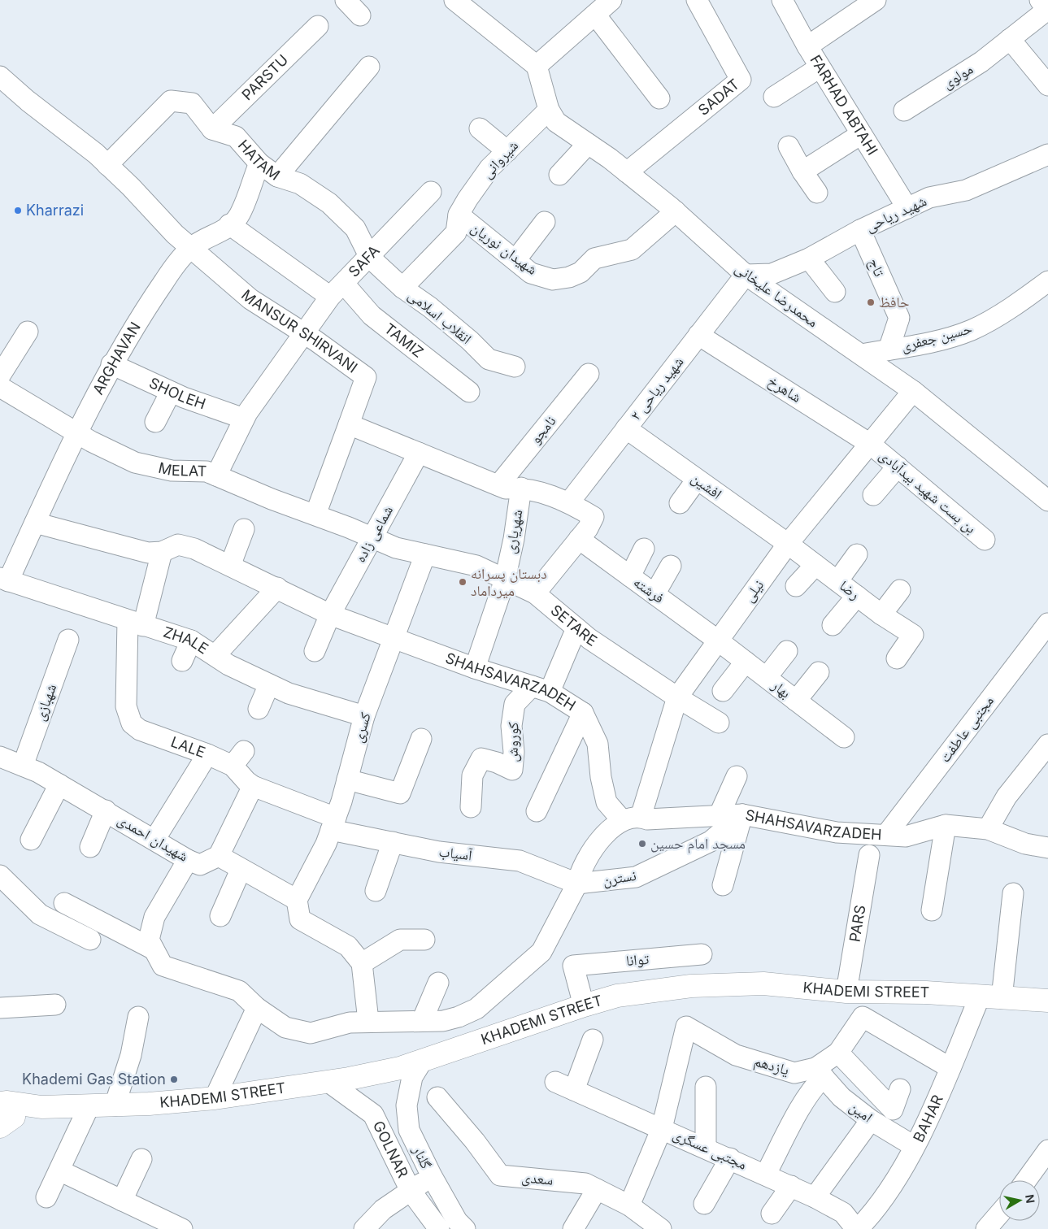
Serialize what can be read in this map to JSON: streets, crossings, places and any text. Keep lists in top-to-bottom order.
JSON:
{
  "streets": {
    "main road": ["KHADEMI STREET"],
    "street": [
      "مولوی",
      "PARSTU",
      "SADAT",
      "FARHAD ABTAHI",
      "HATAM",
      "شیروانی",
      "شهید ریاحی",
      "شهیدان نوریان",
      "SAFA",
      "تاج",
      "محمدرضا علیخانی",
      "انقلاب اسلامی",
      "MANSUR SHIRVANI",
      "حسین جعفری",
      "TAMIZ",
      "ARGHAVAN",
      "شهید ریاحی ۲",
      "شاهرخ",
      "SHOLEH",
      "نامجو",
      "MELAT",
      "افشین",
      "بن بست شهید بیدآبادی",
      "شهریاری",
      "شماعی زاده",
      "فرشته",
      "رضا",
      "نیلی",
      "SETARE",
      "ZHALE",
      "SHAHSAVARZADEH",
      "بهار",
      "شهبازی",
      "کسری",
      "مجتبی عاطفت",
      "کوروش",
      "LALE",
      "شهیدان احمدی",
      "آسیاب",
      "نسترن",
      "PARS",
      "توانا",
      "یازدهم",
      "امین",
      "BAHAR",
      "GOLNAR",
      "مجتبی عسگری",
      "گلنار",
      "سعدی"
    ]
  },
  "crossings": [
    ["PARSTU", "HATAM"],
    ["SADAT", "محمدرضا علیخانی"],
    ["FARHAD ABTAHI", "شهید ریاحی"],
    ["HATAM", "SAFA"],
    ["HATAM", "انقلاب اسلامی"],
    ["HATAM", "ARGHAVAN"],
    ["شیروانی", "شهیدان نوریان"],
    ["شیروانی", "محمدرضا علیخانی"],
    ["شیروانی", "انقلاب اسلامی"],
    ["شهید ریاحی", "تاج"],
    ["شهید ریاحی", "محمدرضا علیخانی"],
    ["شهید ریاحی", "شهید ریاحی ۲"],
    ["شهیدان نوریان", "محمدرضا علیخانی"],
    ["SAFA", "انقلاب اسلامی"],
    ["SAFA", "MANSUR SHIRVANI"],
    ["SAFA", "TAMIZ"],
    ["تاج", "حسین جعفری"],
    ["محمدرضا علیخانی", "حسین جعفری"],
    ["محمدرضا علیخانی", "شهید ریاحی ۲"],
    ["محمدرضا علیخانی", "نیلی"],
    ["MANSUR SHIRVANI", "ARGHAVAN"],
    ["ARGHAVAN", "SHOLEH"],
    ["ARGHAVAN", "MELAT"],
    ["ARGHAVAN", "ZHALE"],
    ["ARGHAVAN", "SHAHSAVARZADEH"],
    ["شهید ریاحی ۲", "شاهرخ"],
    ["شهید ریاحی ۲", "افشین"],
    ["شاهرخ", "بن بست شهید بیدآبادی"],
    ["شاهرخ", "نیلی"],
    ["MELAT", "شماعی زاده"],
    ["MELAT", "SETARE"],
    ["افشین", "رضا"],
    ["افشین", "نیلی"],
    ["بن بست شهید بیدآبادی", "نیلی"],
    ["شهریاری", "SETARE"],
    ["شهریاری", "SHAHSAVARZADEH"],
    ["شماعی زاده", "SETARE"],
    ["شماعی زاده", "SHAHSAVARZADEH"],
    ["فرشته", "نیلی"],
    ["فرشته", "بهار"],
    ["رضا", "نیلی"],
    ["نیلی", "SETARE"],
    ["نیلی", "SHAHSAVARZADEH"],
    ["نیلی", "بهار"],
    ["SETARE", "کسری"],
    ["ZHALE", "کسری"],
    ["ZHALE", "LALE"],
    ["SHAHSAVARZADEH", "کسری"],
    ["SHAHSAVARZADEH", "مجتبی عاطفت"],
    ["SHAHSAVARZADEH", "کوروش"],
    ["SHAHSAVARZADEH", "LALE"],
    ["SHAHSAVARZADEH", "نسترن"],
    ["شهبازی", "شهیدان احمدی"],
    ["کسری", "LALE"],
    ["کسری", "آسیاب"],
    ["LALE", "آسیاب"],
    ["آسیاب", "نسترن"],
    ["PARS", "KHADEMI STREET"],
    ["توانا", "KHADEMI STREET"],
    ["KHADEMI STREET", "BAHAR"],
    ["KHADEMI STREET", "GOLNAR"],
    ["KHADEMI STREET", "گلنار"],
    ["یازدهم", "امین"],
    ["یازدهم", "BAHAR"],
    ["یازدهم", "مجتبی عسگری"],
    ["امین", "BAHAR"],
    ["BAHAR", "مجتبی عسگری"]
  ],
  "places": [
    "Kharrazi",
    "حافظ",
    "دبستان پسرانه میرداماد",
    "مسجد امام حسین",
    "Khademi Gas Station"
  ],
  "north": "right"
}
